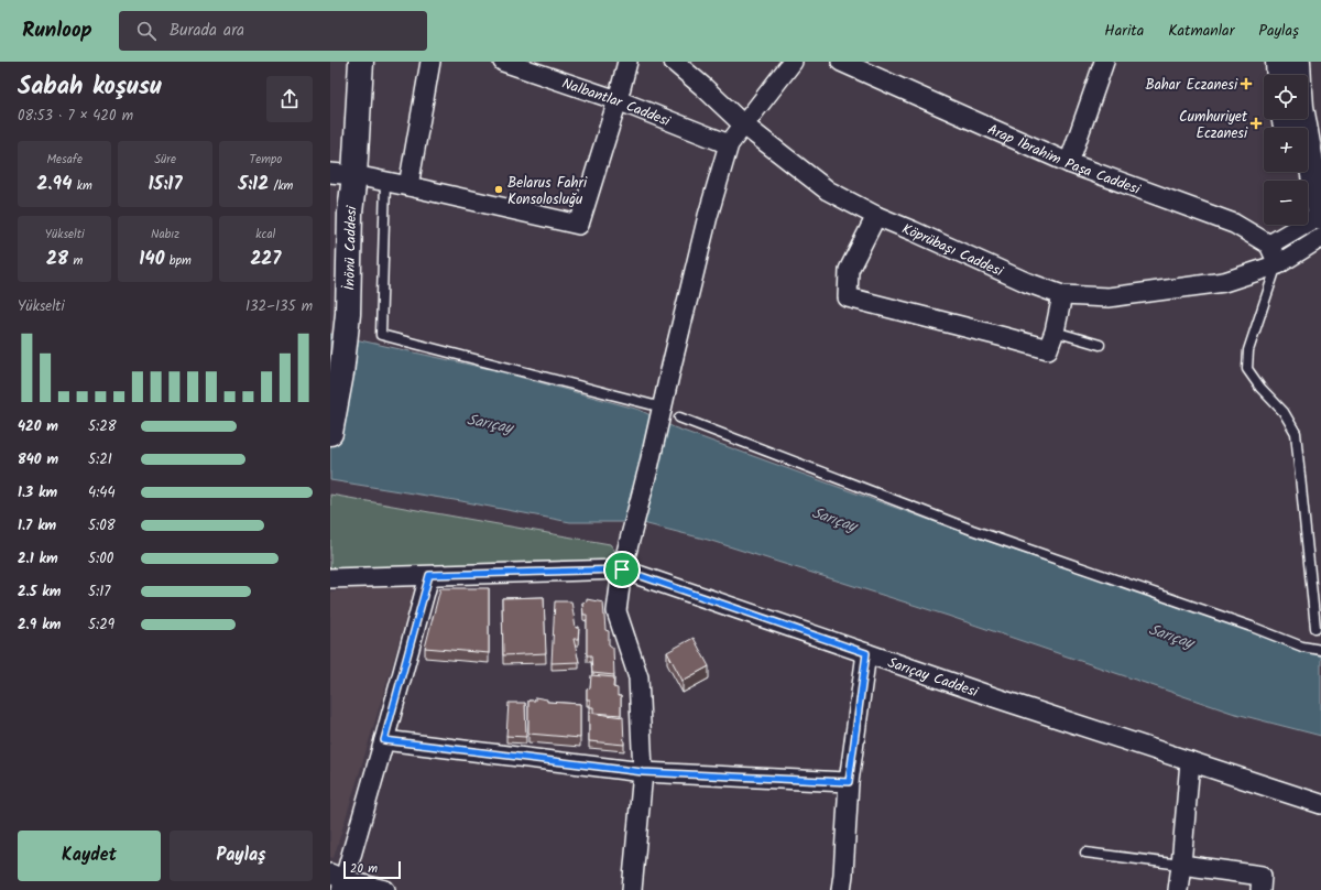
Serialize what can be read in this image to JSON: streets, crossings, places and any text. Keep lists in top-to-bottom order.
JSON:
{
  "streets": {
    "street": [
      "Nalbantlar Caddesi",
      "Arap İbrahim Paşa Caddesi",
      "İnönü Caddesi",
      "Köprübaşı Caddesi",
      "Sarıçay Caddesi"
    ]
  },
  "water": ["Sarıçay"],
  "places": {
    "health": ["Bahar Eczanesi", "Cumhuriyet Eczanesi"],
    "other": ["Belarus Fahri Konsolosluğu"]
  },
  "scale_bar": "20 m",
  "page": {
    "header": "Runloop",
    "search": "Burada ara",
    "nav": ["Harita", "Katmanlar", "Paylaş"],
    "heading": ["Sabah koşusu", "08:53 · 7 × 420 m"],
    "map_buttons": ["+", "−"],
    "stats": [
      ["Mesafe", "2.94 km"],
      ["Süre", "15:17"],
      ["Tempo", "5:12 /km"],
      ["Yükselti", "28 m"],
      ["Nabız", "140 bpm"],
      ["kcal", "227"]
    ],
    "chart": ["Yükselti", "132–135 m"],
    "list": [
      {
        "name": "420 m",
        "note": "5:28"
      },
      {
        "name": "840 m",
        "note": "5:21"
      },
      {
        "name": "1.3 km",
        "note": "4:44"
      },
      {
        "name": "1.7 km",
        "note": "5:08"
      },
      {
        "name": "2.1 km",
        "note": "5:00"
      },
      {
        "name": "2.5 km",
        "note": "5:17"
      },
      {
        "name": "2.9 km",
        "note": "5:29"
      }
    ],
    "buttons": ["Kaydet", "Paylaş"],
    "scale": "20 m"
  }
}
